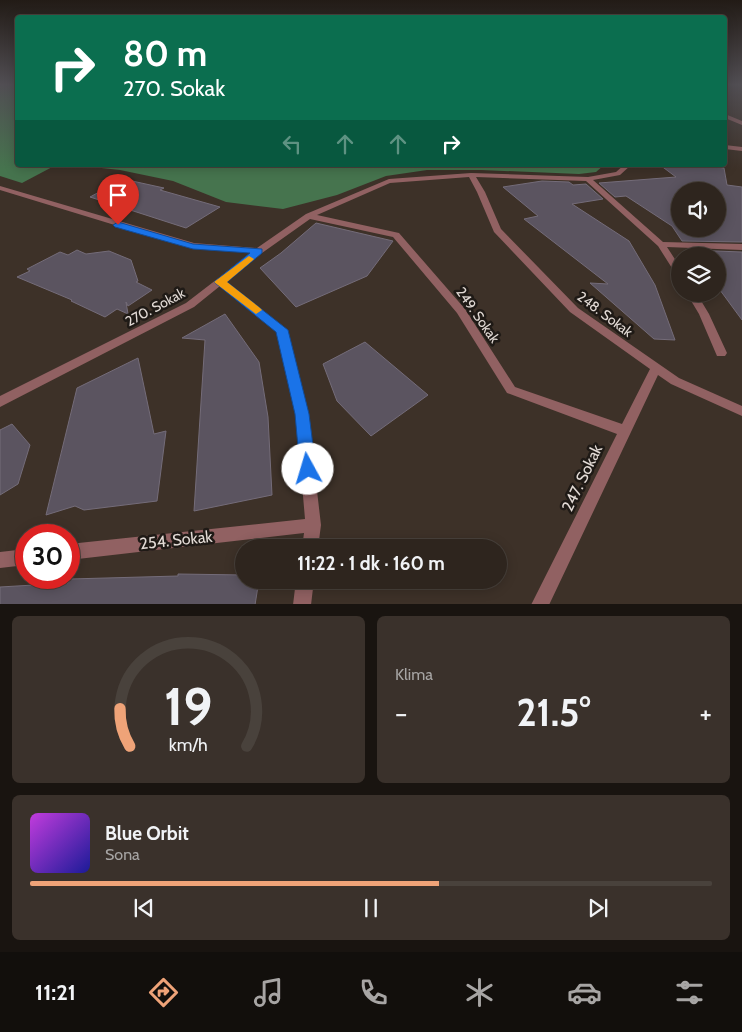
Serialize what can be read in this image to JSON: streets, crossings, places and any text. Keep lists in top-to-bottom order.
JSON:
{
  "streets": {
    "street": [
      "270. Sokak",
      "248. Sokak",
      "249. Sokak",
      "247. Sokak",
      "254. Sokak"
    ]
  },
  "crossings": [
    ["270. Sokak", "248. Sokak"],
    ["270. Sokak", "249. Sokak"],
    ["248. Sokak", "247. Sokak"],
    ["249. Sokak", "247. Sokak"]
  ],
  "page": {
    "turn": ["80 m", "270. Sokak"],
    "limit": "30",
    "trip": "11:22 · 1 dk · 160 m",
    "tile": "Klima",
    "heat": ["−", "21.5°", "+"],
    "song": ["Blue Orbit", "Sona"],
    "tabs": "11:21",
    "gauge": ["19", "km/h"]
  }
}
